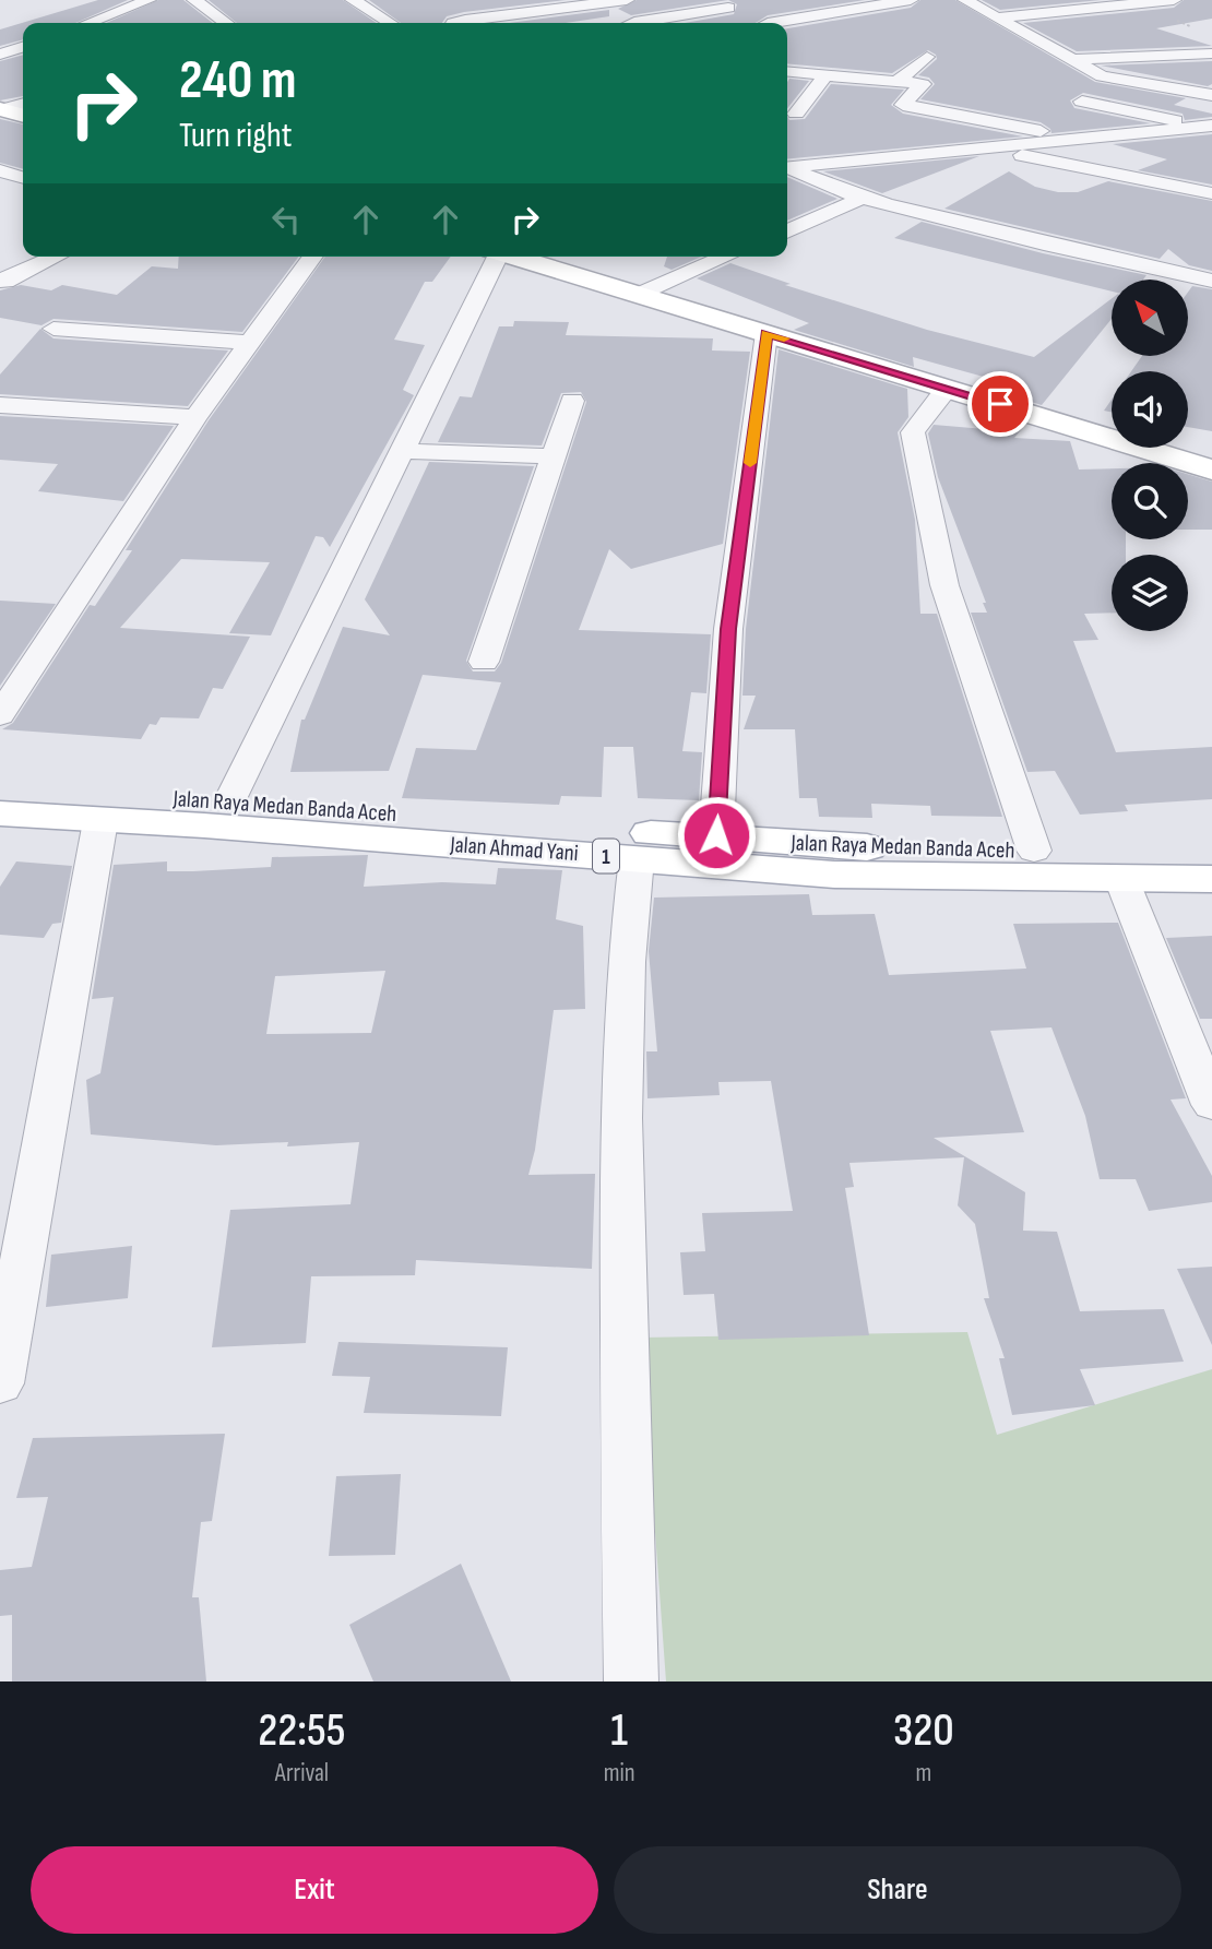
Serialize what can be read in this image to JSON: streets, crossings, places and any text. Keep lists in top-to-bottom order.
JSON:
{
  "streets": {
    "main road": ["Jalan Raya Medan Banda Aceh", "Jalan Ahmad Yani", "1"]
  },
  "north": "top left",
  "page": {
    "turn": ["240 m", "Turn right"],
    "eta": [
      "22:55",
      "Arrival",
      "1",
      "min",
      "320",
      "m"
    ],
    "buttons": ["Exit", "Share"]
  }
}
